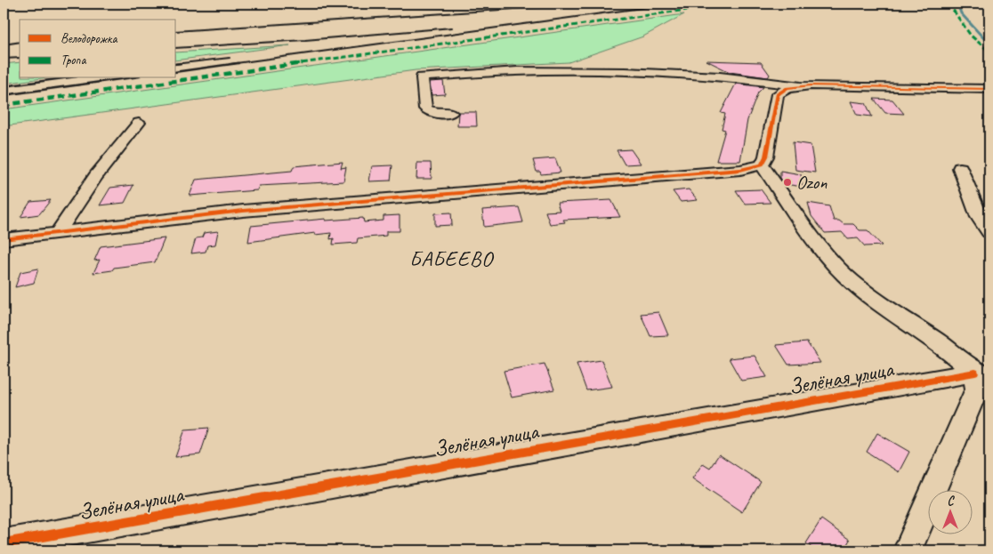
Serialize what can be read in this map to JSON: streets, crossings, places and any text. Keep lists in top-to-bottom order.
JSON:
{
  "streets": {
    "street": ["Зелёная улица"]
  },
  "districts": ["БАБЕЕВО"],
  "places": ["Ozon"],
  "legend": ["Велодорожка", "Тропа"],
  "north": "top"
}
